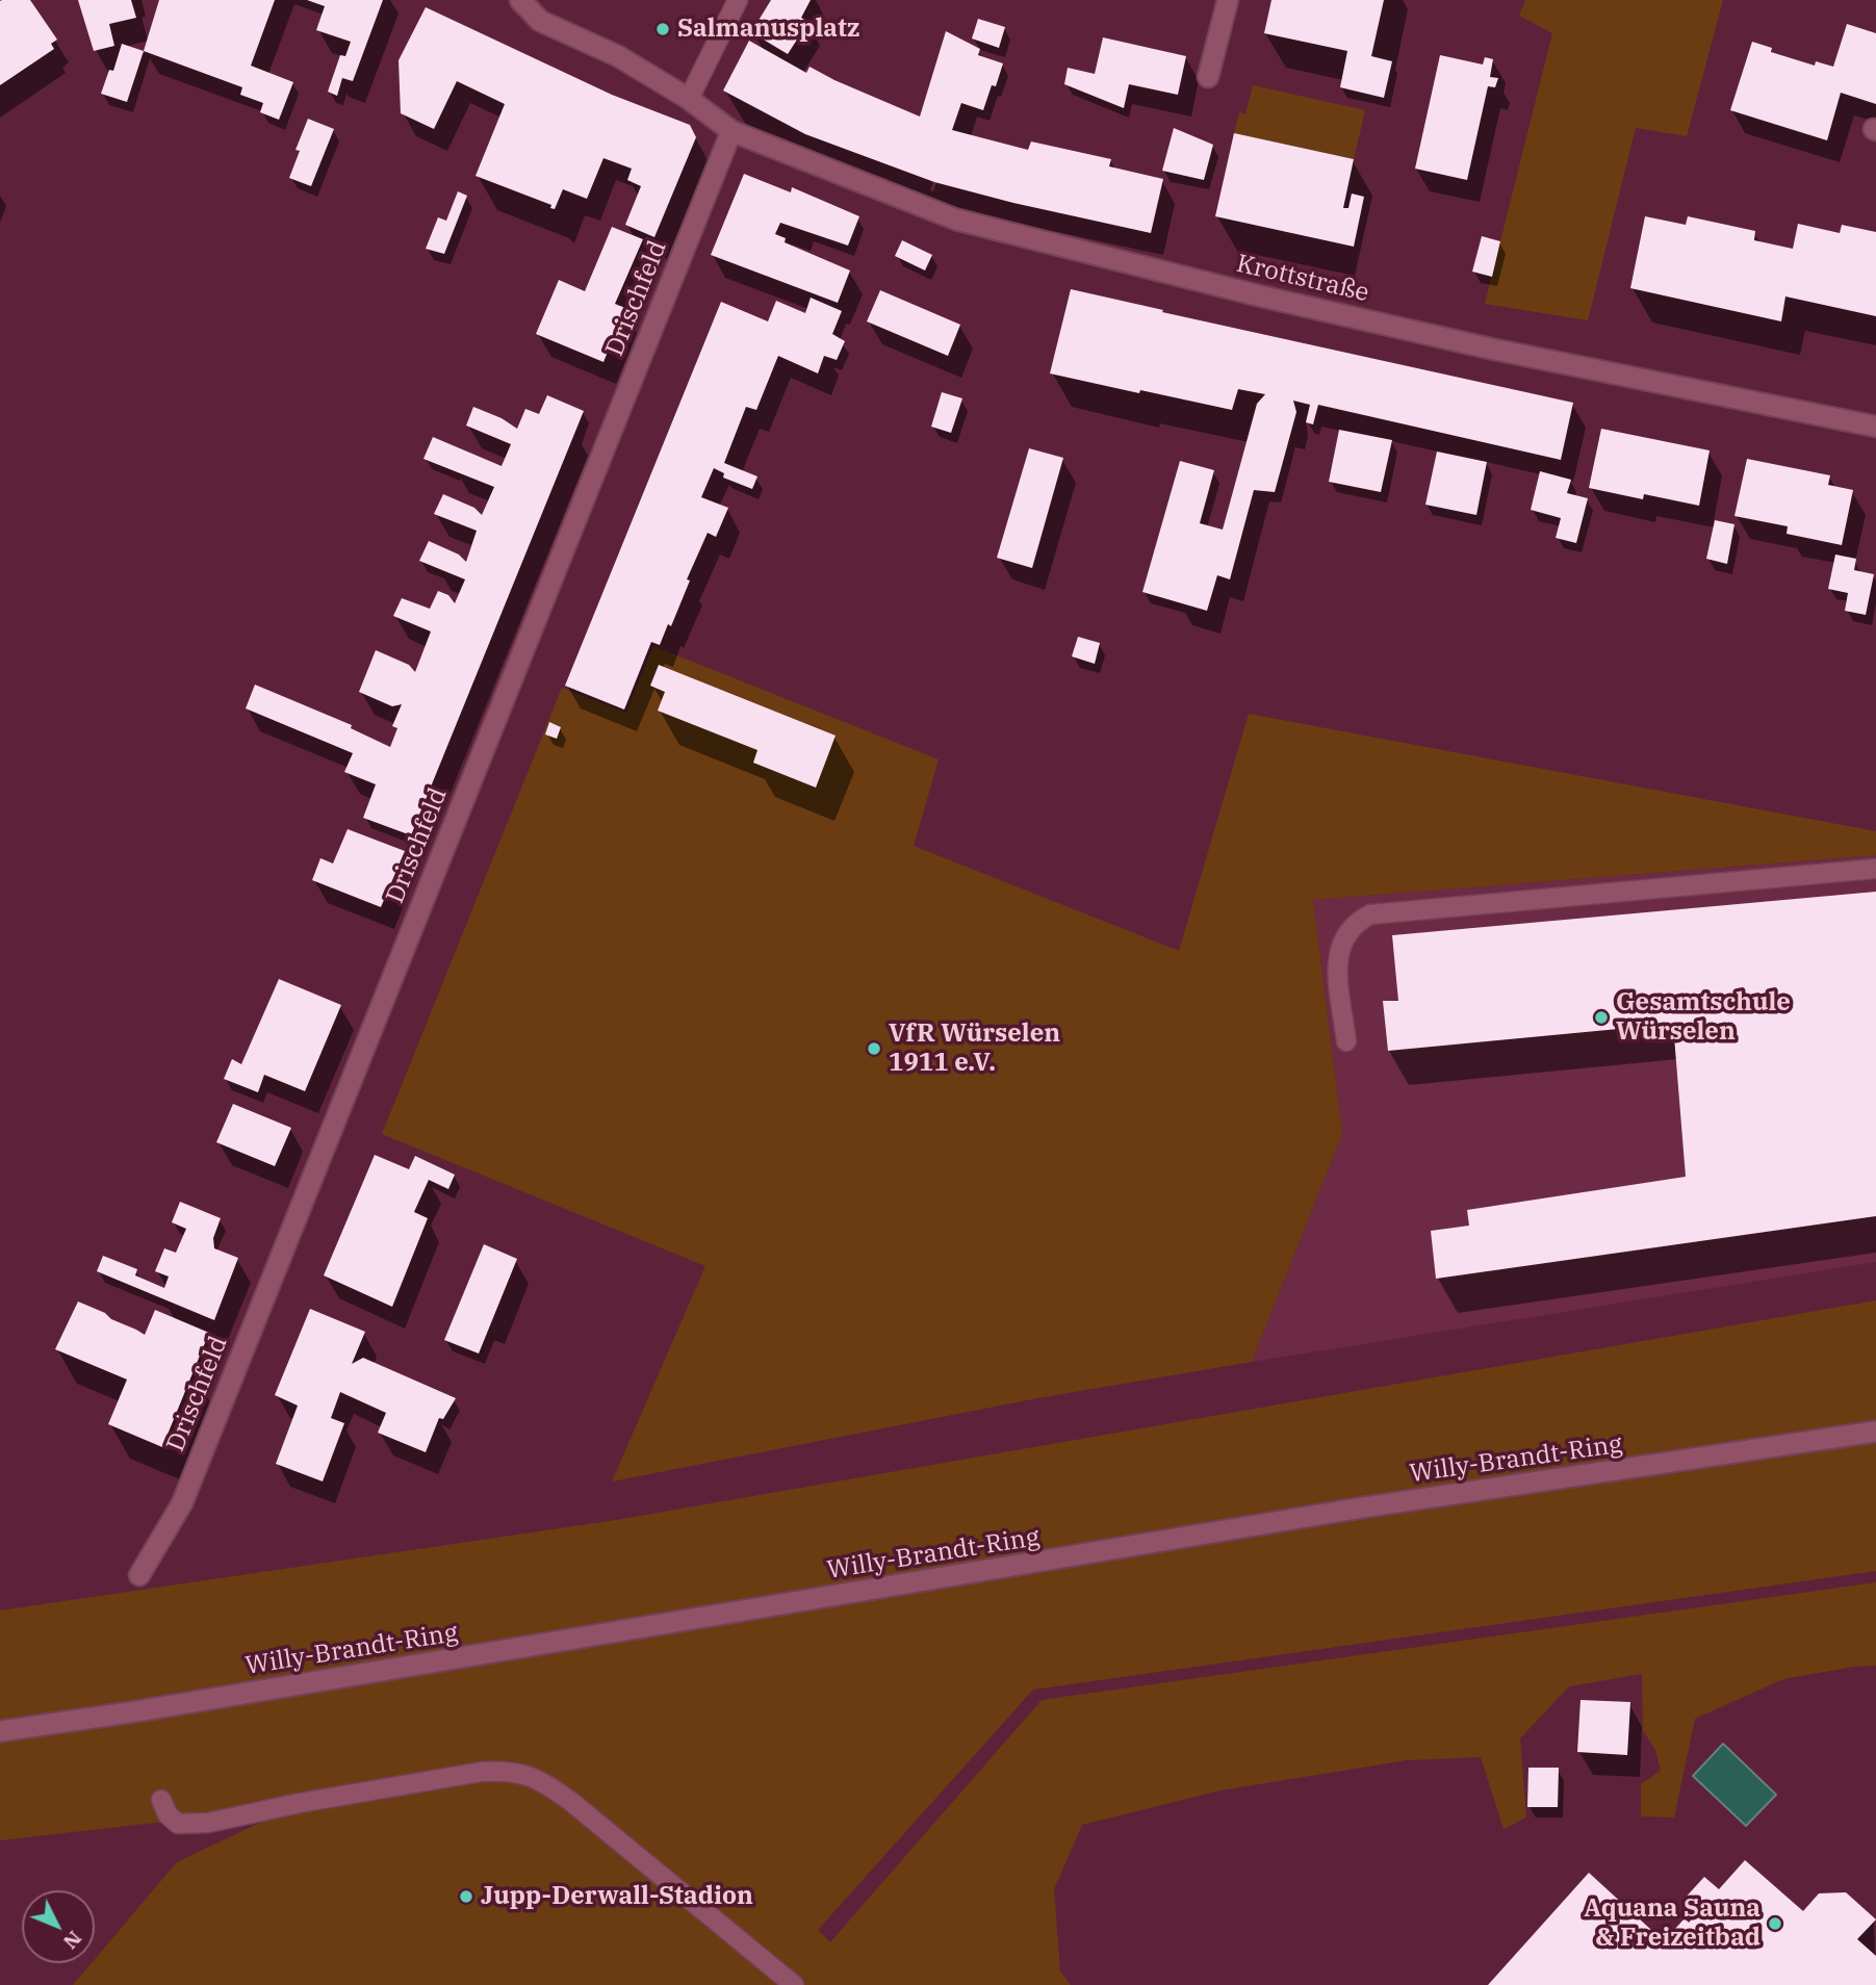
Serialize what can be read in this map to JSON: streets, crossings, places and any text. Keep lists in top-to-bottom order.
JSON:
{
  "streets": {
    "street": ["Krottstraße", "Drischfeld", "Willy-Brandt-Ring"]
  },
  "crossings": [
    ["Krottstraße", "Drischfeld"]
  ],
  "places": [
    "Salmanusplatz",
    "Gesamtschule Würselen",
    "VfR Würselen 1911 e.V.",
    "Jupp-Derwall-Stadion",
    "Aquana Sauna & Freizeitbad"
  ],
  "north": "bottom right"
}
